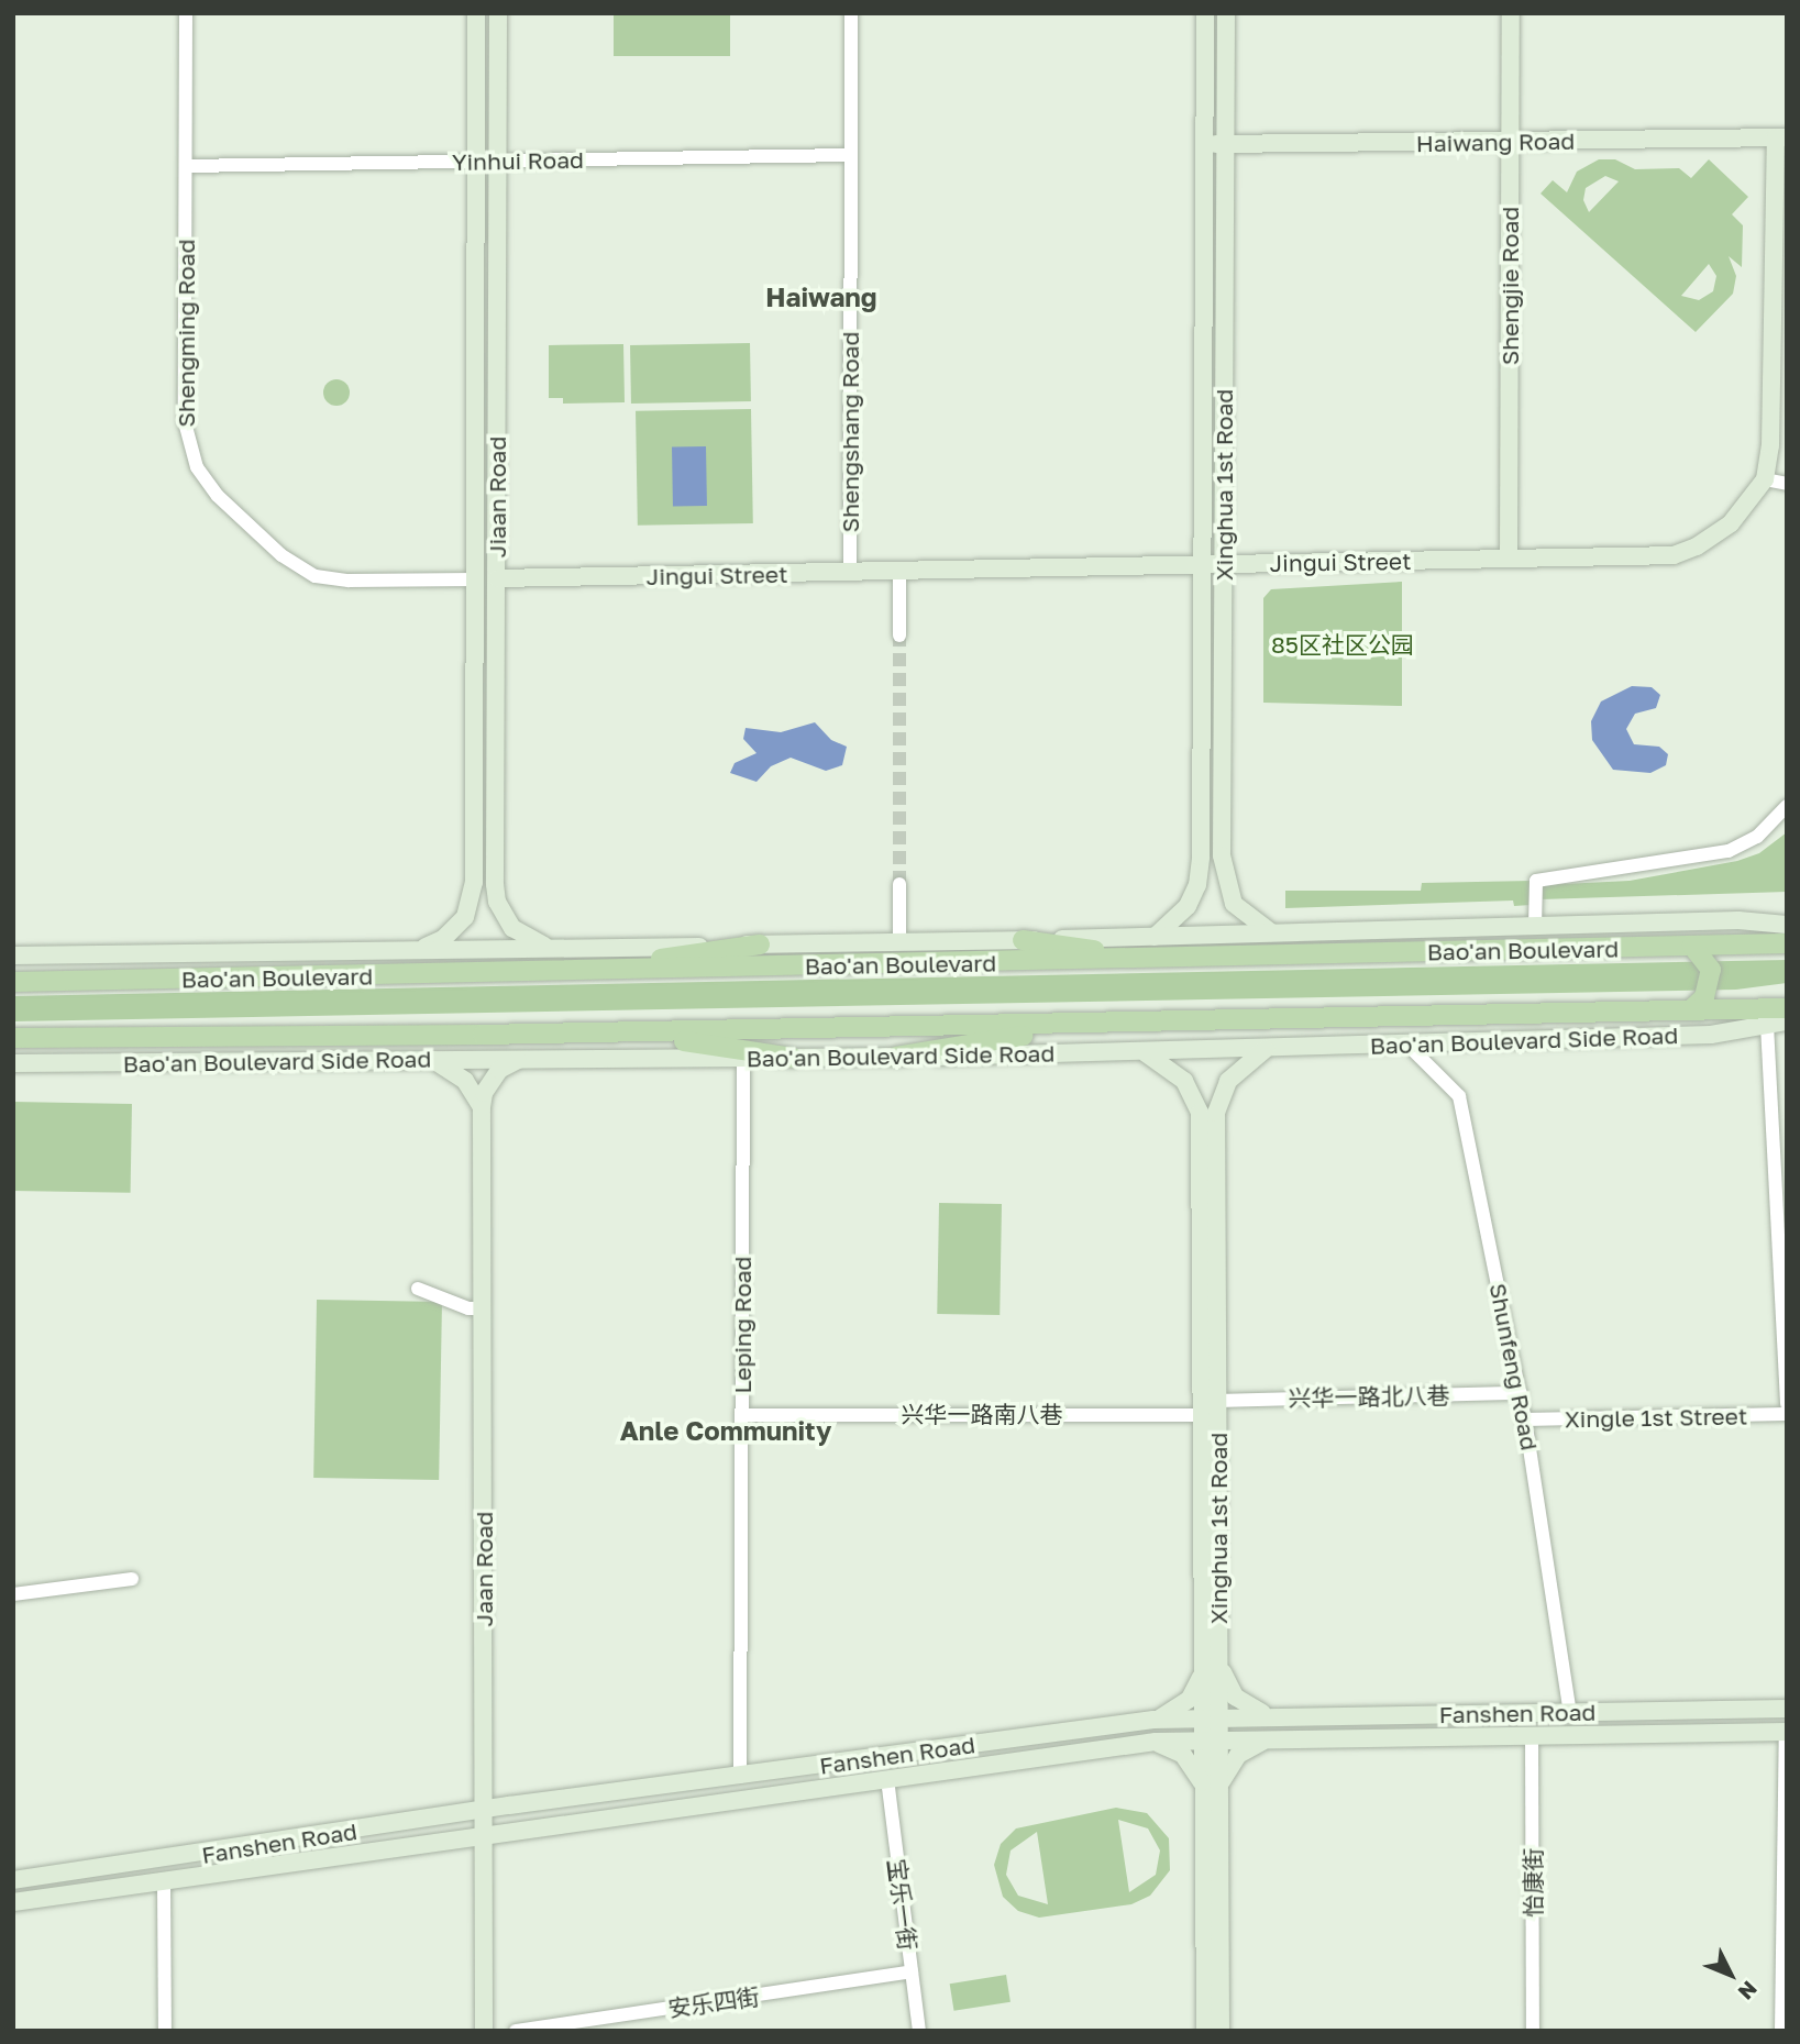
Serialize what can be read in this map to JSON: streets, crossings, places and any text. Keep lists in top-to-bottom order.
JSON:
{
  "streets": {
    "main road": [
      "Haiwang Road",
      "Shengjie Road",
      "Xinghua 1st Road",
      "Jiaan Road",
      "Jingui Street",
      "Bao'an Boulevard",
      "Bao'an Boulevard Side Road",
      "Jaan Road",
      "Fanshen Road"
    ],
    "street": [
      "Yinhui Road",
      "Shengming Road",
      "Shengshang Road",
      "Leping Road",
      "Shunfeng Road",
      "兴华一路北八巷",
      "兴华一路南八巷",
      "Xingle 1st Street",
      "怡康街",
      "宝乐一街",
      "安乐四街"
    ]
  },
  "crossings": [
    ["Haiwang Road", "Shengjie Road"],
    ["Haiwang Road", "Xinghua 1st Road"],
    ["Yinhui Road", "Shengming Road"],
    ["Yinhui Road", "Shengshang Road"],
    ["Yinhui Road", "Jiaan Road"],
    ["Shengjie Road", "Jingui Street"],
    ["Shengming Road", "Jiaan Road"],
    ["Shengshang Road", "Jingui Street"],
    ["Xinghua 1st Road", "Jingui Street"],
    ["Xinghua 1st Road", "Bao'an Boulevard Side Road"],
    ["Xinghua 1st Road", "兴华一路北八巷"],
    ["Xinghua 1st Road", "兴华一路南八巷"],
    ["Xinghua 1st Road", "Fanshen Road"],
    ["Jiaan Road", "Jingui Street"],
    ["Bao'an Boulevard Side Road", "Leping Road"],
    ["Bao'an Boulevard Side Road", "Shunfeng Road"],
    ["Leping Road", "兴华一路南八巷"],
    ["Leping Road", "Fanshen Road"],
    ["Shunfeng Road", "兴华一路北八巷"],
    ["Shunfeng Road", "Xingle 1st Street"],
    ["Shunfeng Road", "Fanshen Road"],
    ["Jaan Road", "Fanshen Road"],
    ["Fanshen Road", "怡康街"],
    ["Fanshen Road", "宝乐一街"],
    ["宝乐一街", "安乐四街"]
  ],
  "districts": ["Haiwang", "Anle Community"],
  "parks": ["85区社区公园"],
  "north": "bottom right"
}
